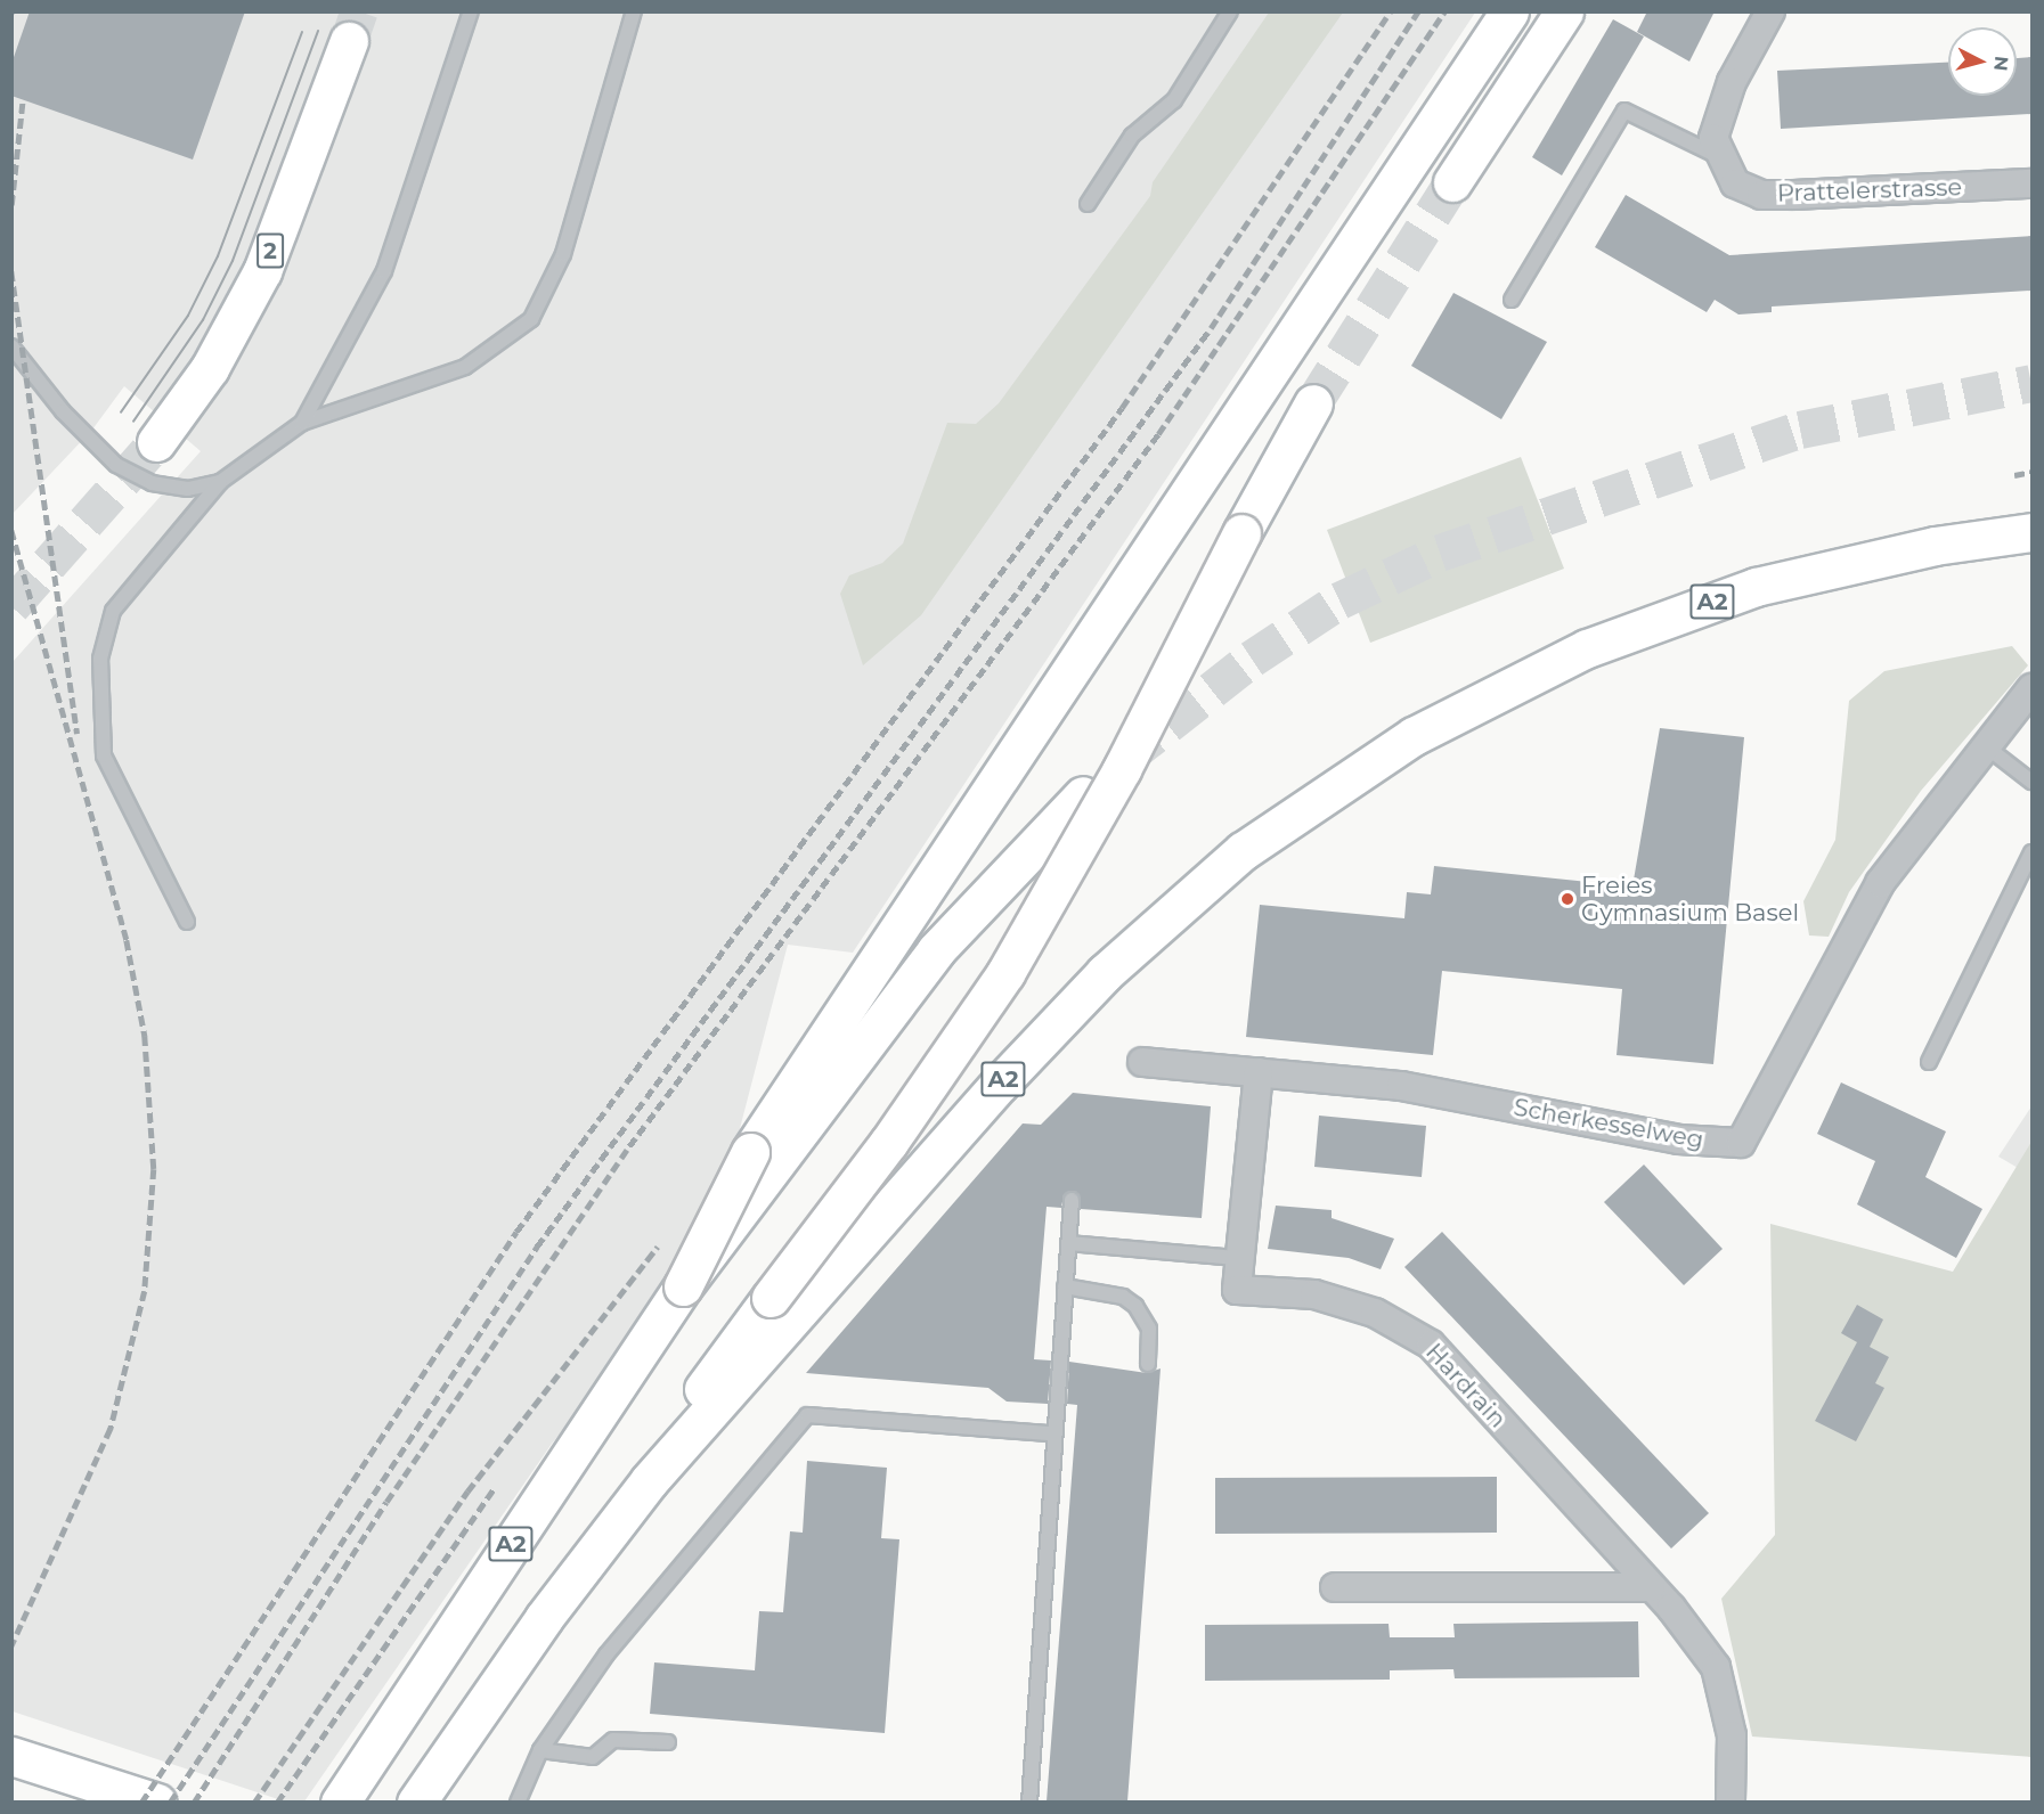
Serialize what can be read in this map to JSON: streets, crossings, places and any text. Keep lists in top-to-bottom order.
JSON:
{
  "streets": {
    "main road": ["2", "A2"],
    "street": ["Prattelerstrasse", "Scherkesselweg", "Hardrain"]
  },
  "crossings": [
    ["Scherkesselweg", "Hardrain"]
  ],
  "places": ["Freies Gymnasium Basel"],
  "north": "right"
}
